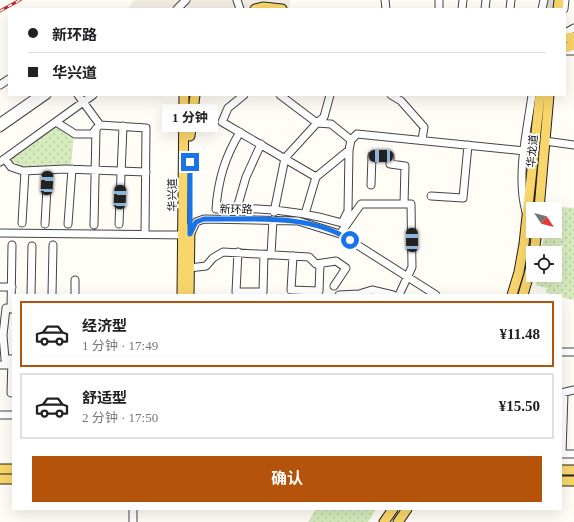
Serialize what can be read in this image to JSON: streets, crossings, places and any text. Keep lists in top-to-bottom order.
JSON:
{
  "streets": {
    "main road": ["华龙道", "华兴道"],
    "street": ["新环路"]
  },
  "crossings": [
    ["华兴道", "新环路"]
  ],
  "north": "bottom right",
  "page": {
    "banner": ["新环路", "华兴道"],
    "bubble": "1 分钟",
    "list": [
      {
        "name": "经济型",
        "note": "1 分钟 · 17:49",
        "value": "¥11.48"
      },
      {
        "name": "舒适型",
        "note": "2 分钟 · 17:50",
        "value": "¥15.50"
      }
    ],
    "buttons": "确认"
  }
}
